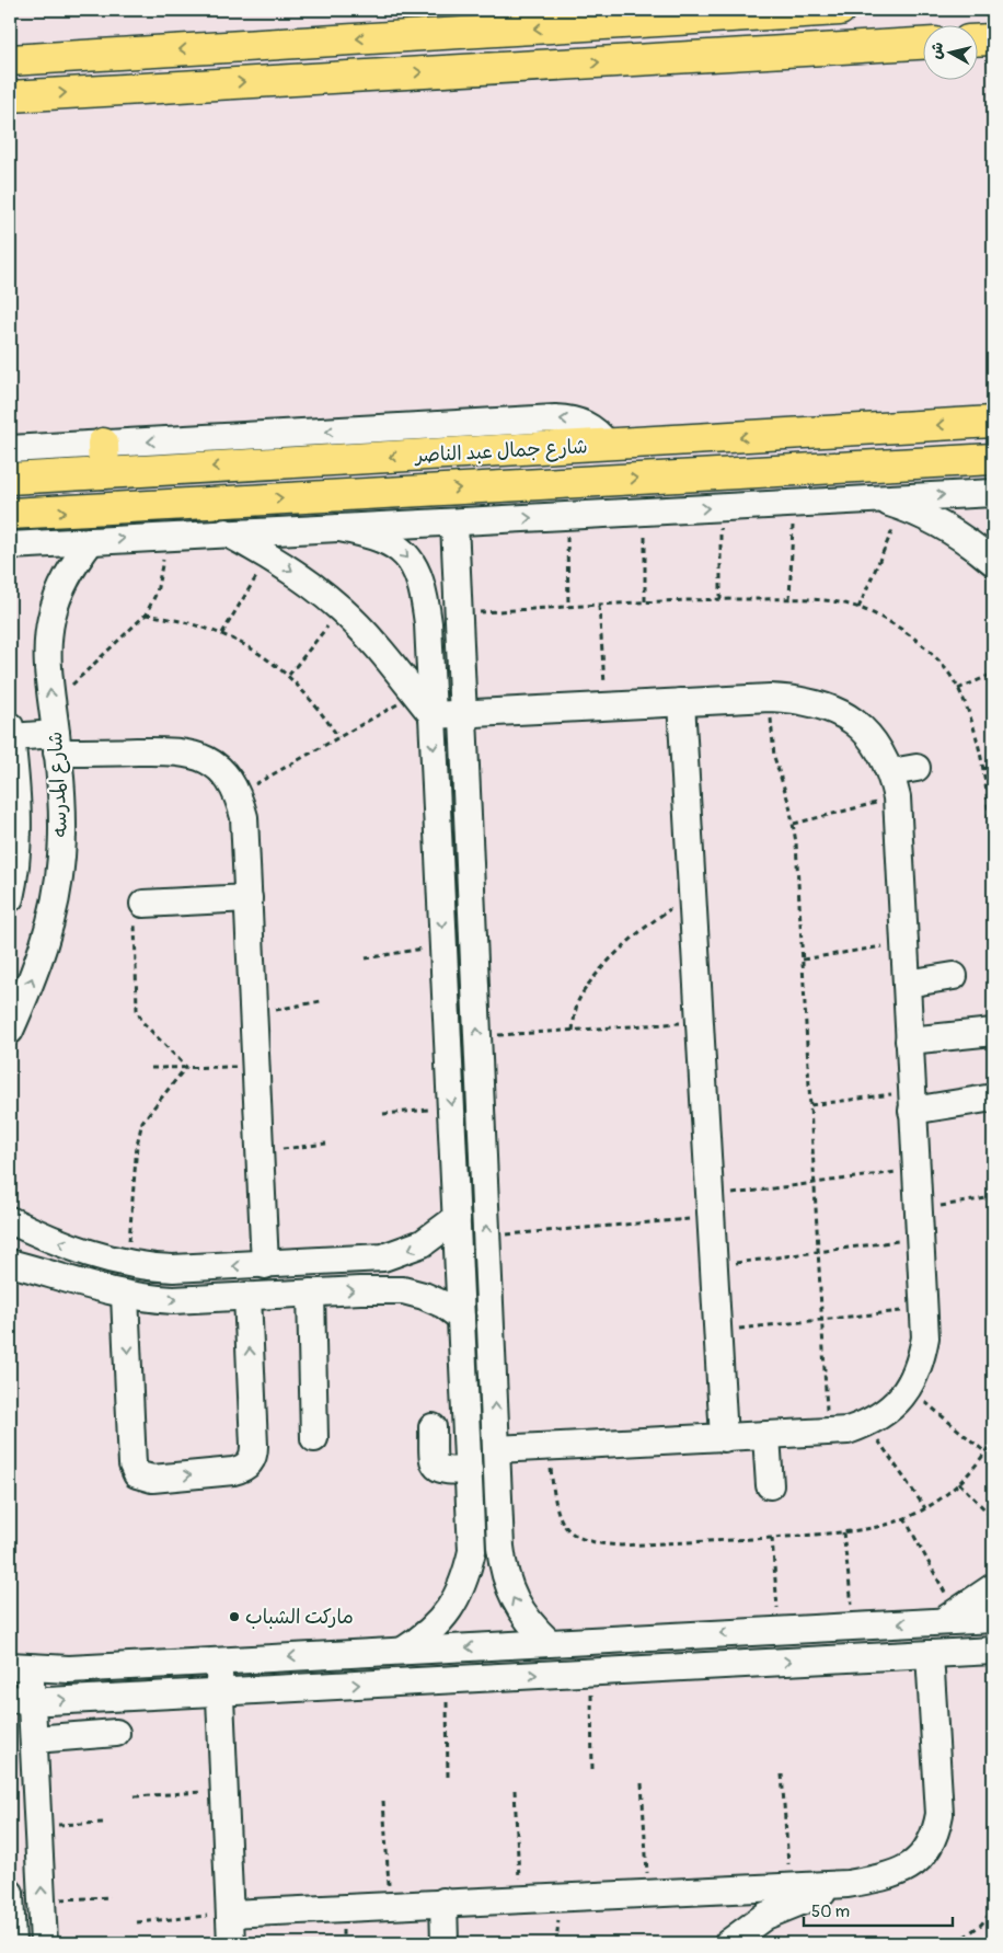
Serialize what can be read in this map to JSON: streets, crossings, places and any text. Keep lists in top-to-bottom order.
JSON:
{
  "streets": {
    "main road": ["شارع جمال عبد الناصر"],
    "street": ["شارع المدرسه"]
  },
  "places": ["ماركت الشباب"],
  "scale_bar": "50 m",
  "north": "left"
}
